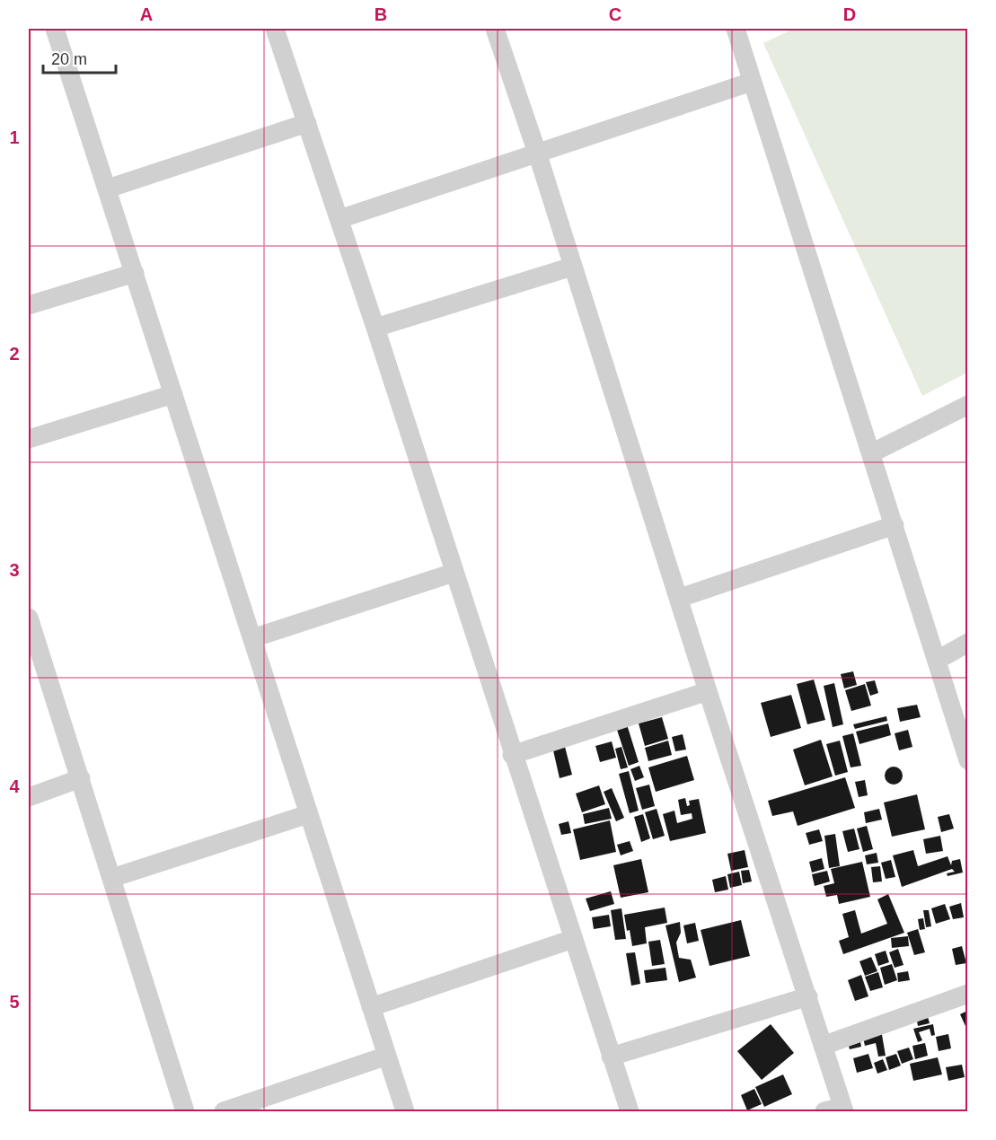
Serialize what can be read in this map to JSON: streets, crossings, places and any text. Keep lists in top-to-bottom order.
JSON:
{
  "scale_bar": "20 m",
  "grid": {
    "columns": [
      "A",
      "B",
      "C",
      "D"
    ],
    "rows": [
      "1",
      "2",
      "3",
      "4",
      "5"
    ]
  }
}
